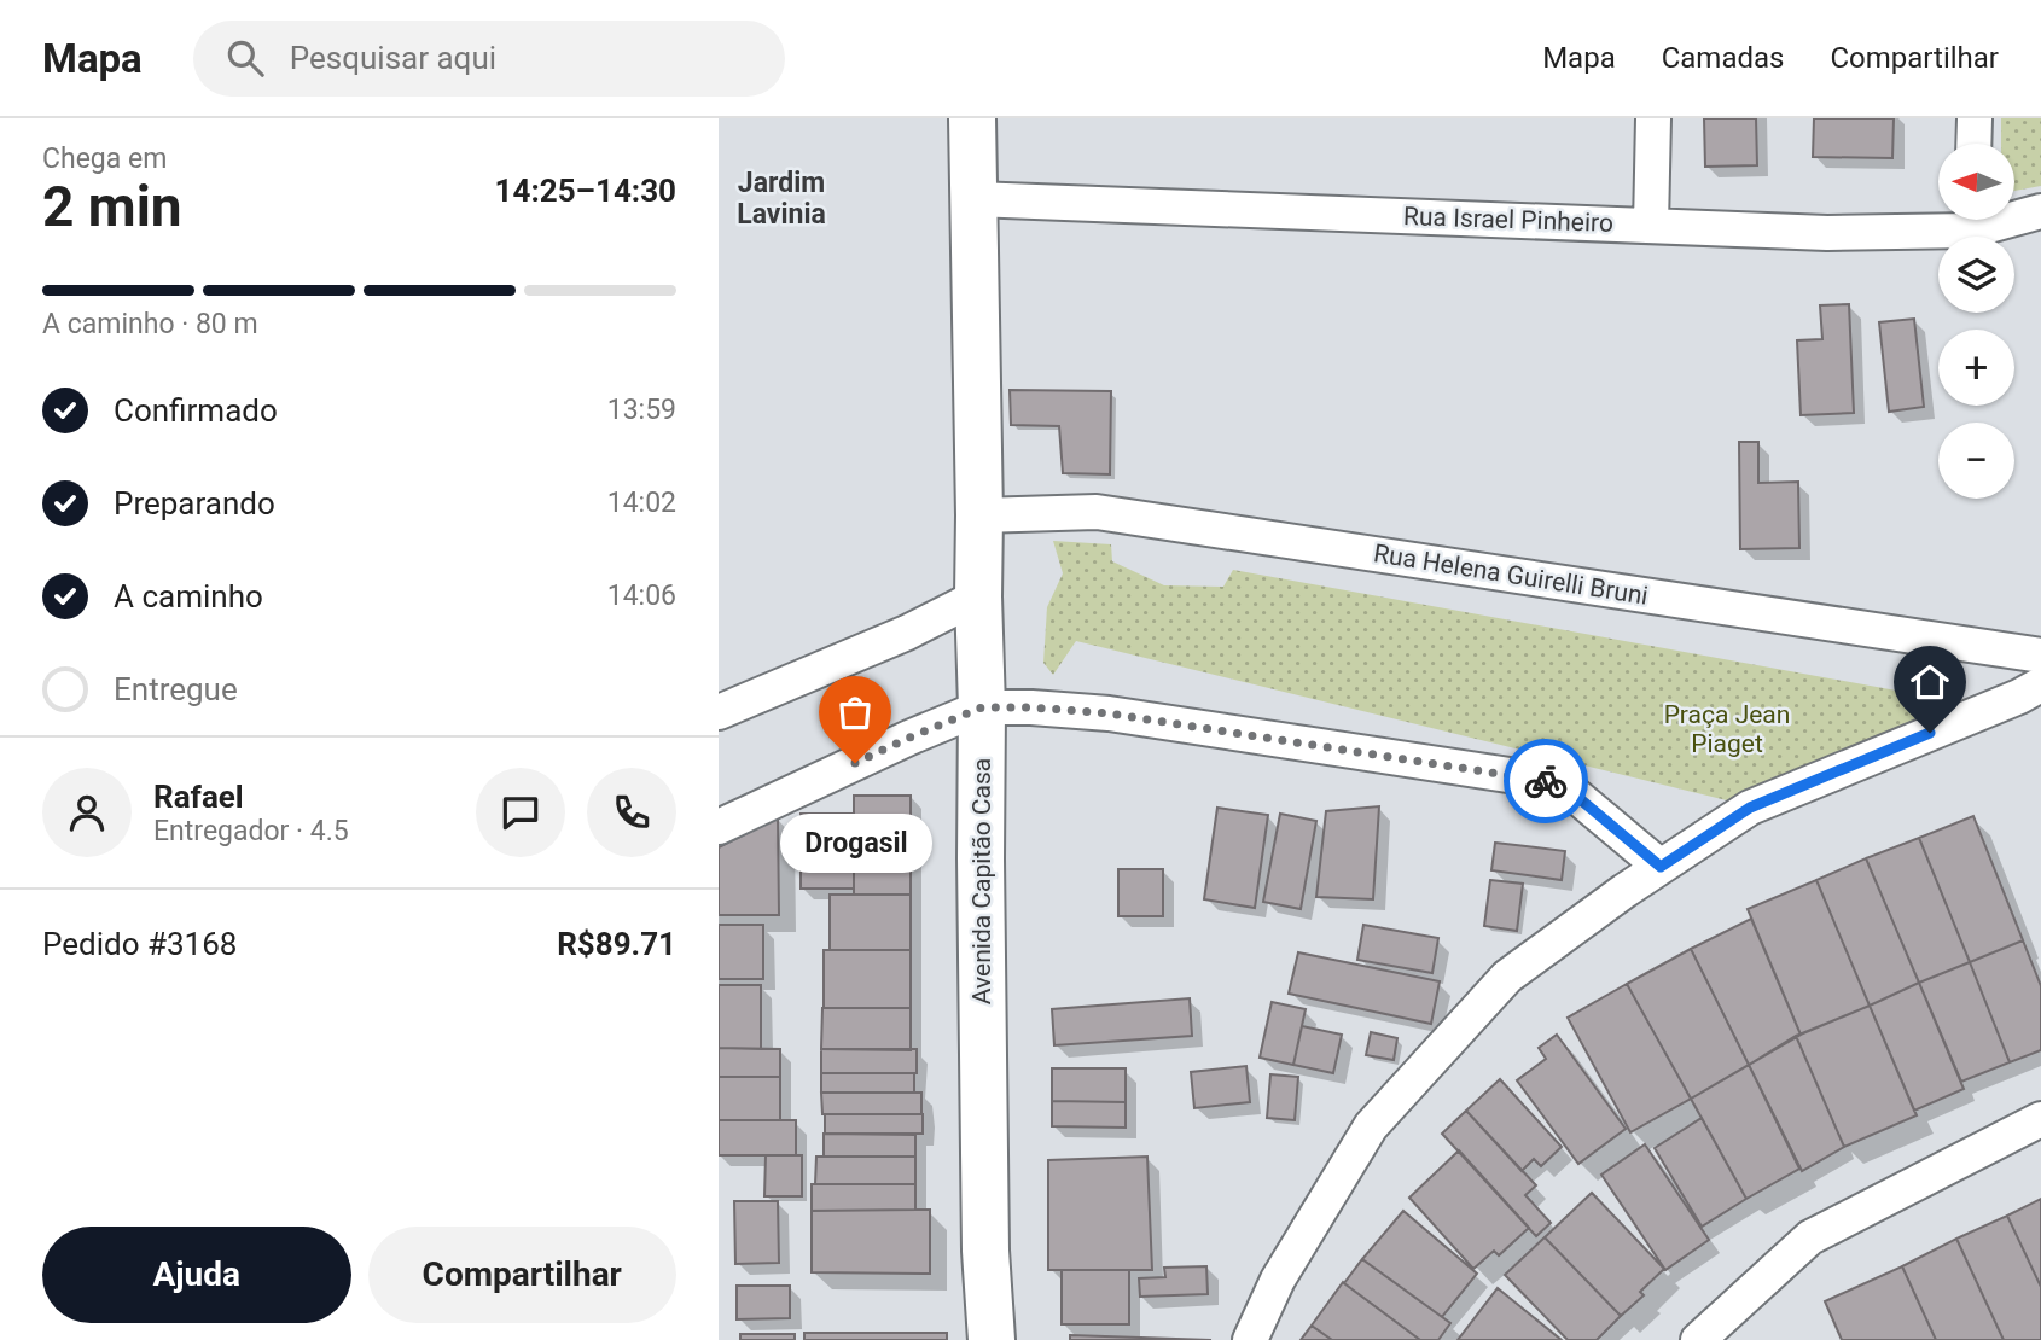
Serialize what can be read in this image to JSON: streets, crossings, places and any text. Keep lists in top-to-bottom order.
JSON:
{
  "streets": {
    "main road": ["Avenida Capitão Casa"],
    "street": ["Rua Israel Pinheiro", "Rua Helena Guirelli Bruni"]
  },
  "crossings": [
    ["Rua Israel Pinheiro", "Avenida Capitão Casa"],
    ["Rua Helena Guirelli Bruni", "Avenida Capitão Casa"]
  ],
  "districts": ["Jardim Lavinia"],
  "parks": ["Praça Jean Piaget"],
  "places": ["Drogasil"],
  "north": "left",
  "page": {
    "header": "Mapa",
    "search": "Pesquisar aqui",
    "nav": ["Mapa", "Camadas", "Compartilhar"],
    "heading": ["2 min", "Chega em", "14:25–14:30"],
    "panel": [
      "Rafael",
      "Entregador · 4.5",
      "Pedido #3168",
      "R$89.71"
    ],
    "map_buttons": ["+", "−"],
    "bar": "A caminho · 80 m",
    "list": [
      ["Confirmado", "13:59"],
      ["Preparando", "14:02"],
      ["A caminho", "14:06"],
      "Entregue"
    ],
    "bubble": "Drogasil",
    "buttons": ["Ajuda", "Compartilhar"]
  }
}
